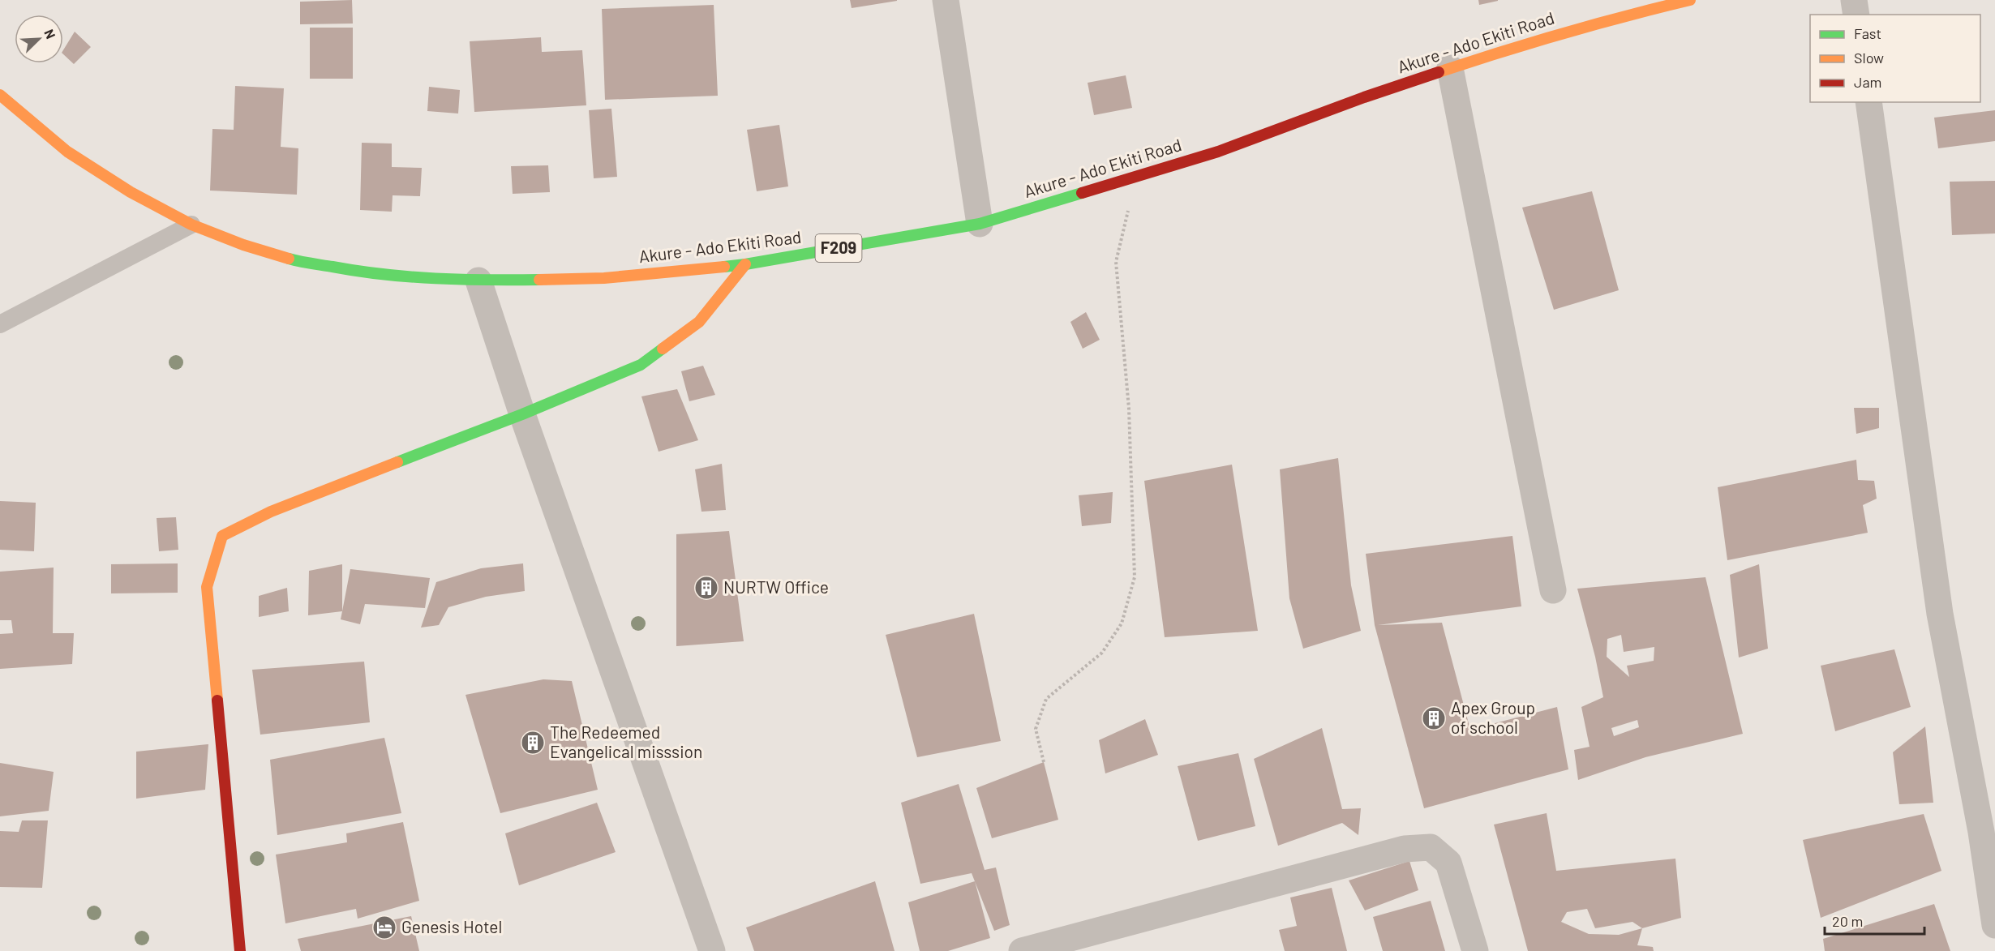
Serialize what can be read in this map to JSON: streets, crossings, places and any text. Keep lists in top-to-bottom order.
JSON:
{
  "streets": {
    "main road": ["Akure - Ado Ekiti Road", "F209"]
  },
  "places": {
    "building": ["NURTW Office", "Apex Group of school", "The Redeemed Evangelical misssion"],
    "hotel": ["Genesis Hotel"]
  },
  "legend": ["Fast", "Slow", "Jam"],
  "scale_bar": "20 m",
  "north": "top right"
}
